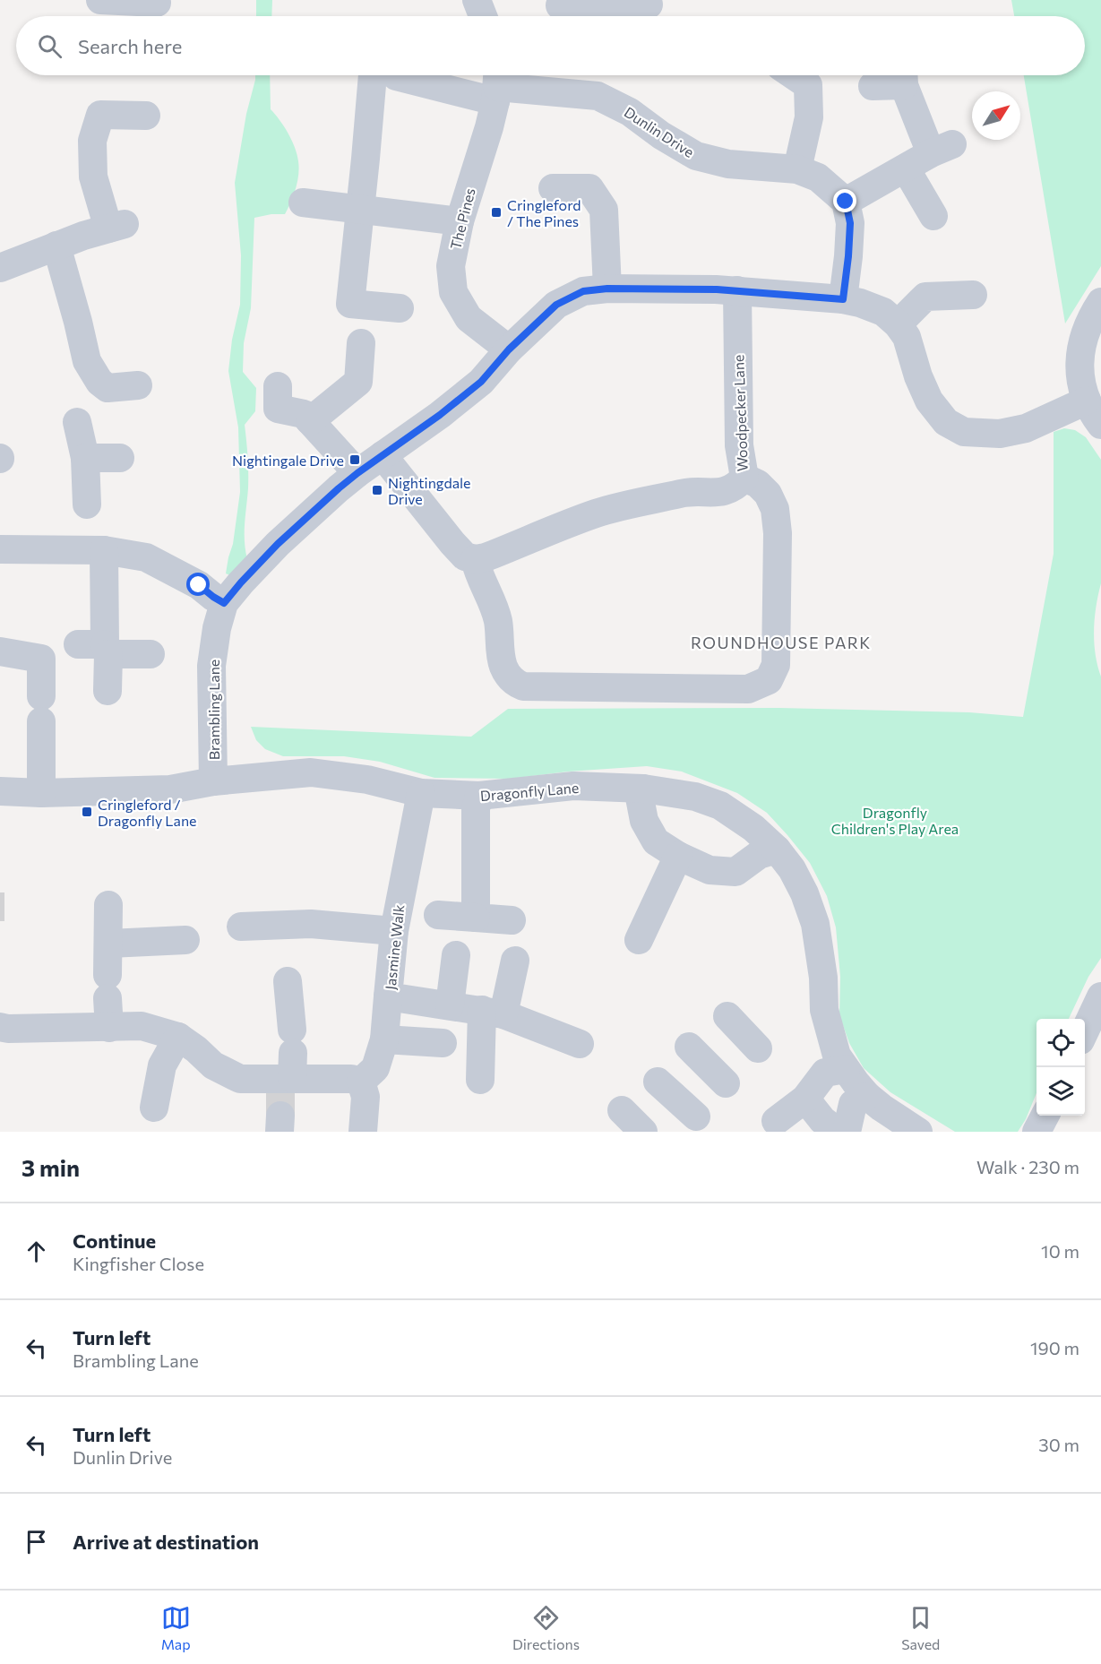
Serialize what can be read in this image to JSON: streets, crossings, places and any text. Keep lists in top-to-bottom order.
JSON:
{
  "streets": {
    "street": [
      "Dunlin Drive",
      "The Pines",
      "Woodpecker Lane",
      "Brambling Lane",
      "Dragonfly Lane",
      "Jasmine Walk"
    ]
  },
  "crossings": [
    ["Dunlin Drive", "The Pines"],
    ["The Pines", "Brambling Lane"],
    ["Woodpecker Lane", "Brambling Lane"],
    ["Brambling Lane", "Dragonfly Lane"],
    ["Dragonfly Lane", "Jasmine Walk"]
  ],
  "districts": ["ROUNDHOUSE PARK"],
  "parks": ["Dragonfly Children's Play Area"],
  "places": {
    "transit": [
      "Cringleford / The Pines",
      "Nightingale Drive",
      "Nightingdale Drive",
      "Cringleford / Dragonfly Lane"
    ]
  },
  "north": "top right",
  "page": {
    "search": "Search here",
    "heading": ["3 min", "Walk · 230 m"],
    "list": [
      ["Continue", "Kingfisher Close", "10 m"],
      ["Turn left", "Brambling Lane", "190 m"],
      ["Turn left", "Dunlin Drive", "30 m"],
      "Arrive at destination"
    ],
    "nav": ["Map", "Directions", "Saved"]
  }
}
